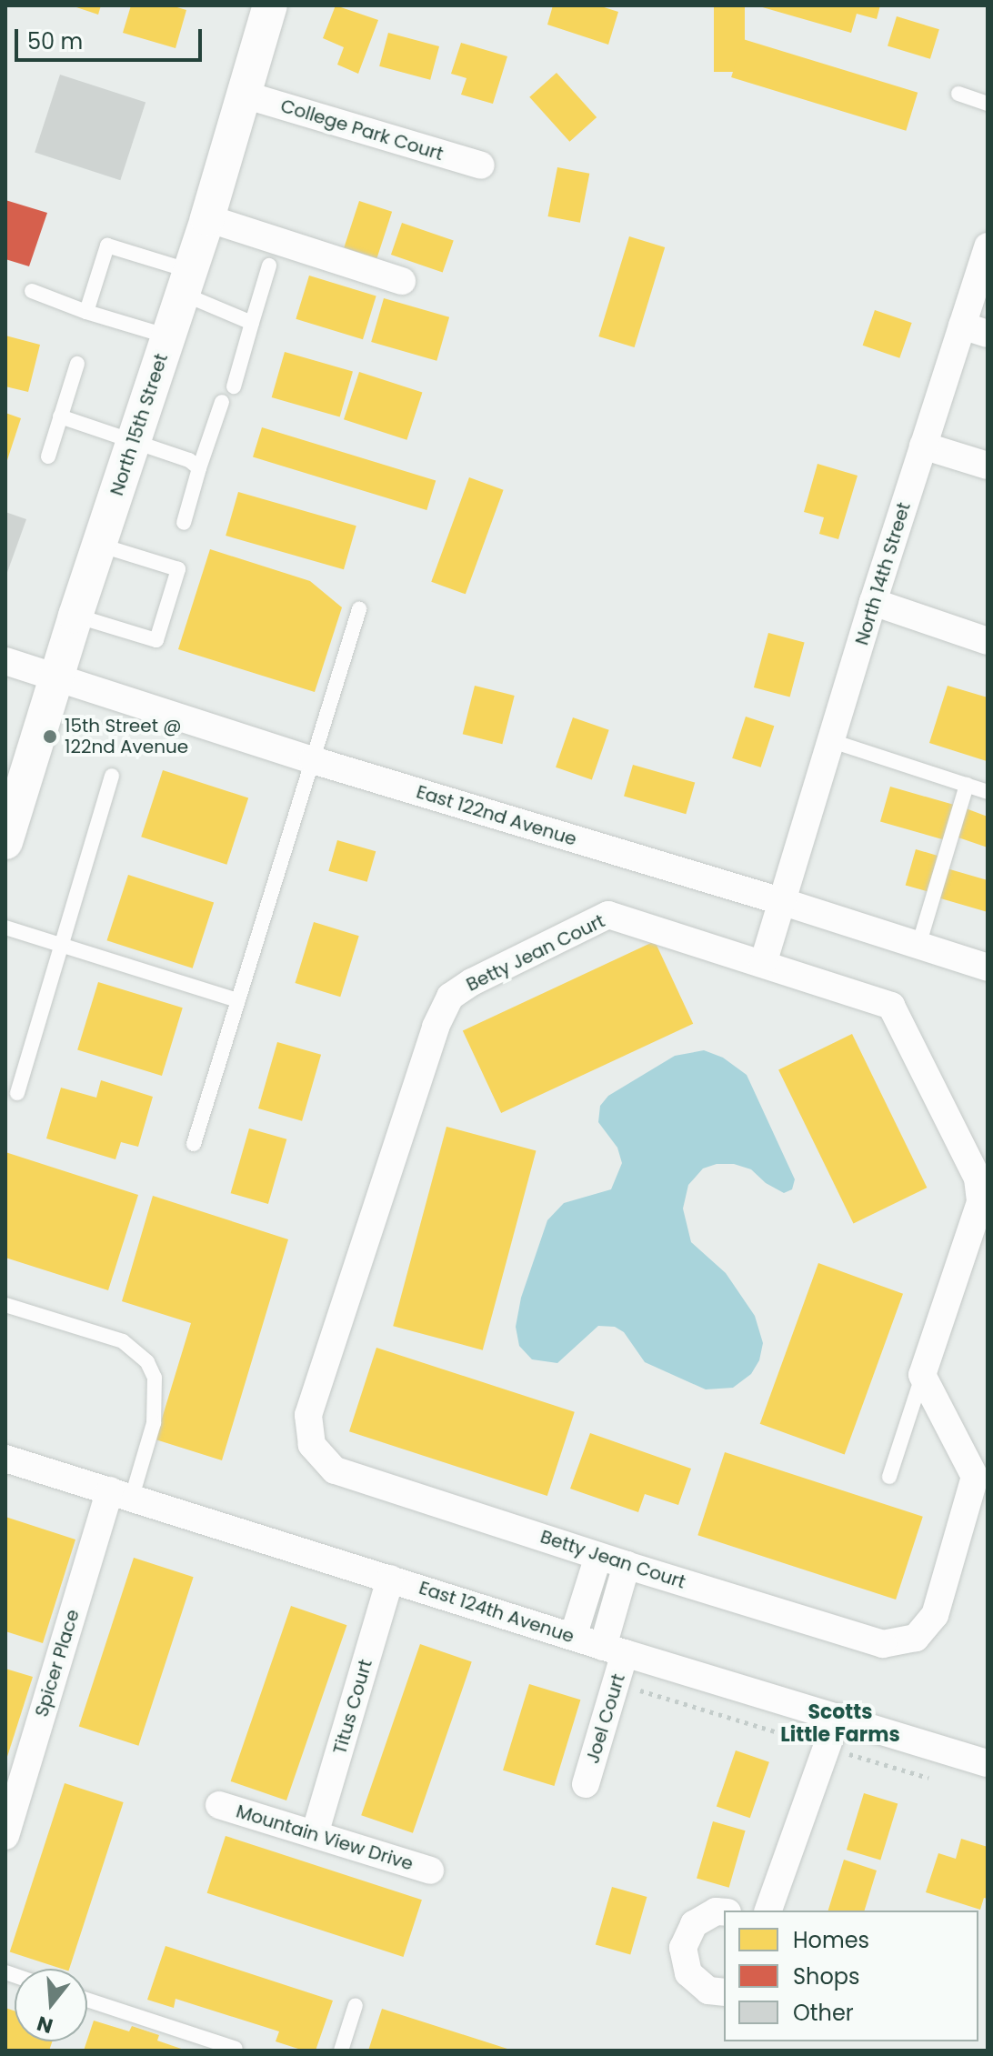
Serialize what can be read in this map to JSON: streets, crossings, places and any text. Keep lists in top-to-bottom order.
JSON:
{
  "streets": {
    "street": [
      "College Park Court",
      "North 15th Street",
      "North 14th Street",
      "East 122nd Avenue",
      "Betty Jean Court",
      "East 124th Avenue",
      "Spicer Place",
      "Titus Court",
      "Joel Court",
      "Mountain View Drive"
    ]
  },
  "crossings": [
    ["College Park Court", "North 15th Street"],
    ["North 15th Street", "East 122nd Avenue"],
    ["North 14th Street", "East 122nd Avenue"],
    ["Betty Jean Court", "Joel Court"],
    ["East 124th Avenue", "Spicer Place"],
    ["East 124th Avenue", "Titus Court"],
    ["East 124th Avenue", "Joel Court"],
    ["Titus Court", "Mountain View Drive"]
  ],
  "districts": ["Scotts Little Farms"],
  "places": ["15th Street @ 122nd Avenue"],
  "legend": ["Homes", "Shops", "Other"],
  "scale_bar": "50 m",
  "north": "bottom"
}
